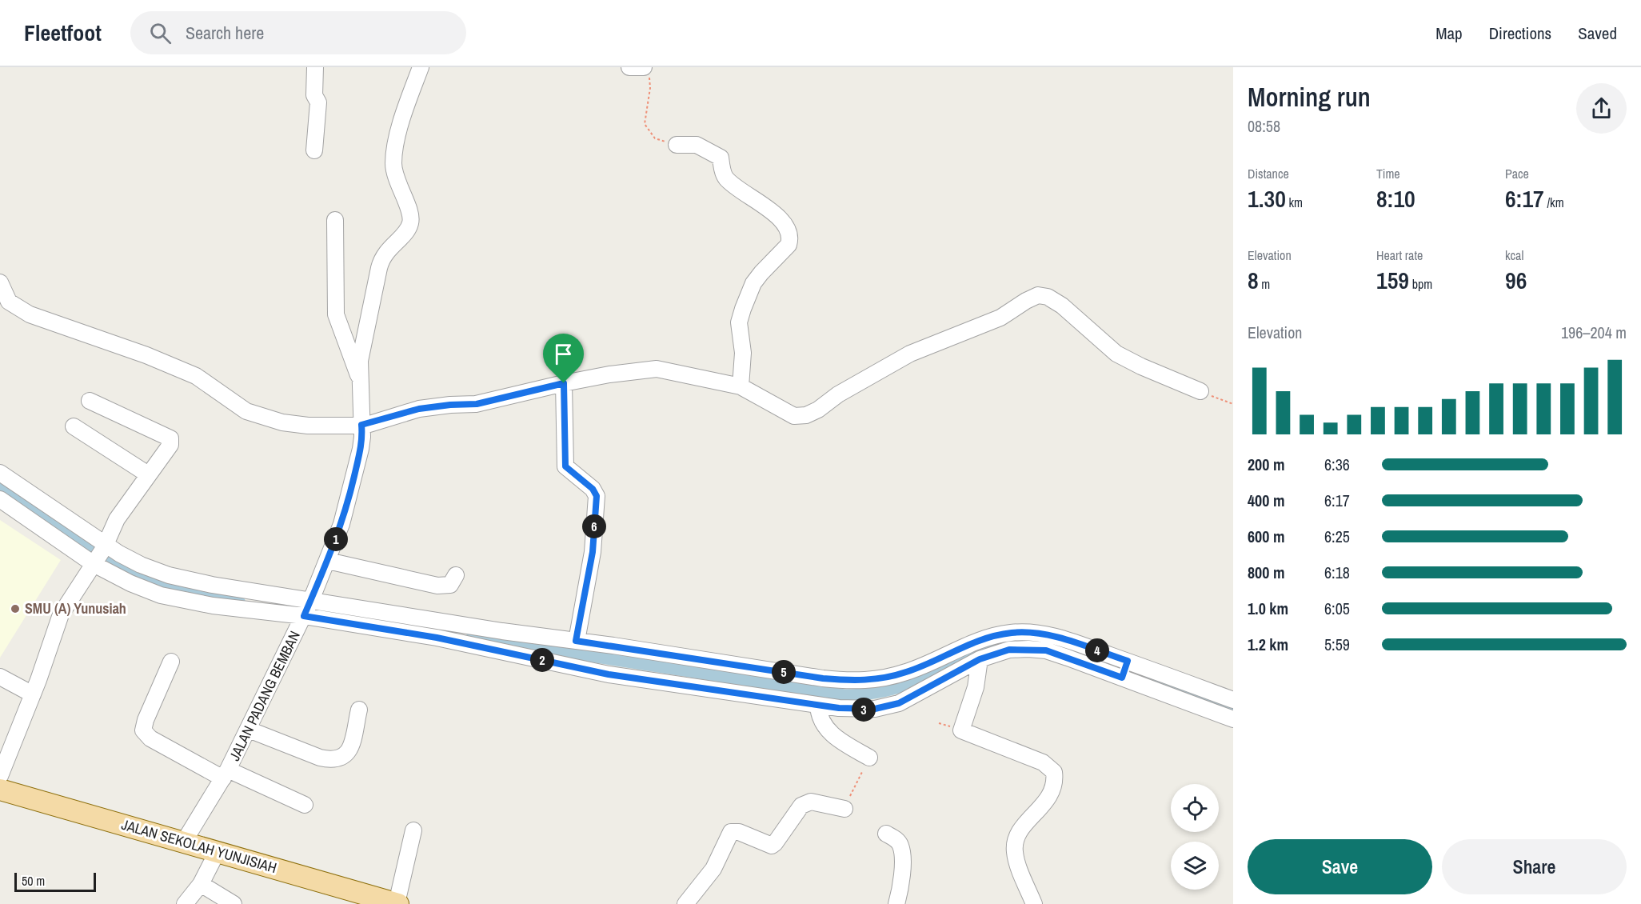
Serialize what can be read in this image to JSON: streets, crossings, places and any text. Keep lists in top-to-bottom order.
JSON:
{
  "streets": {
    "main road": ["JALAN SEKOLAH YUNJISIAH"],
    "street": ["JALAN PADANG BEMBAN"]
  },
  "crossings": [
    ["JALAN PADANG BEMBAN", "JALAN SEKOLAH YUNJISIAH"]
  ],
  "places": ["SMU (A) Yunusiah"],
  "scale_bar": "50 m",
  "page": {
    "header": "Fleetfoot",
    "search": "Search here",
    "nav": ["Map", "Directions", "Saved"],
    "heading": ["Morning run", "08:58"],
    "stats": [
      ["Distance", "1.30 km"],
      ["Time", "8:10"],
      ["Pace", "6:17 /km"],
      ["Elevation", "8 m"],
      ["Heart rate", "159 bpm"],
      ["kcal", "96"]
    ],
    "chart": ["Elevation", "196–204 m"],
    "list": [
      {
        "name": "200 m",
        "note": "6:36"
      },
      {
        "name": "400 m",
        "note": "6:17"
      },
      {
        "name": "600 m",
        "note": "6:25"
      },
      {
        "name": "800 m",
        "note": "6:18"
      },
      {
        "name": "1.0 km",
        "note": "6:05"
      },
      {
        "name": "1.2 km",
        "note": "5:59"
      }
    ],
    "pins": [
      "6",
      "1",
      "4",
      "2",
      "5",
      "3"
    ],
    "buttons": ["Save", "Share"],
    "scale": "50 m"
  }
}
